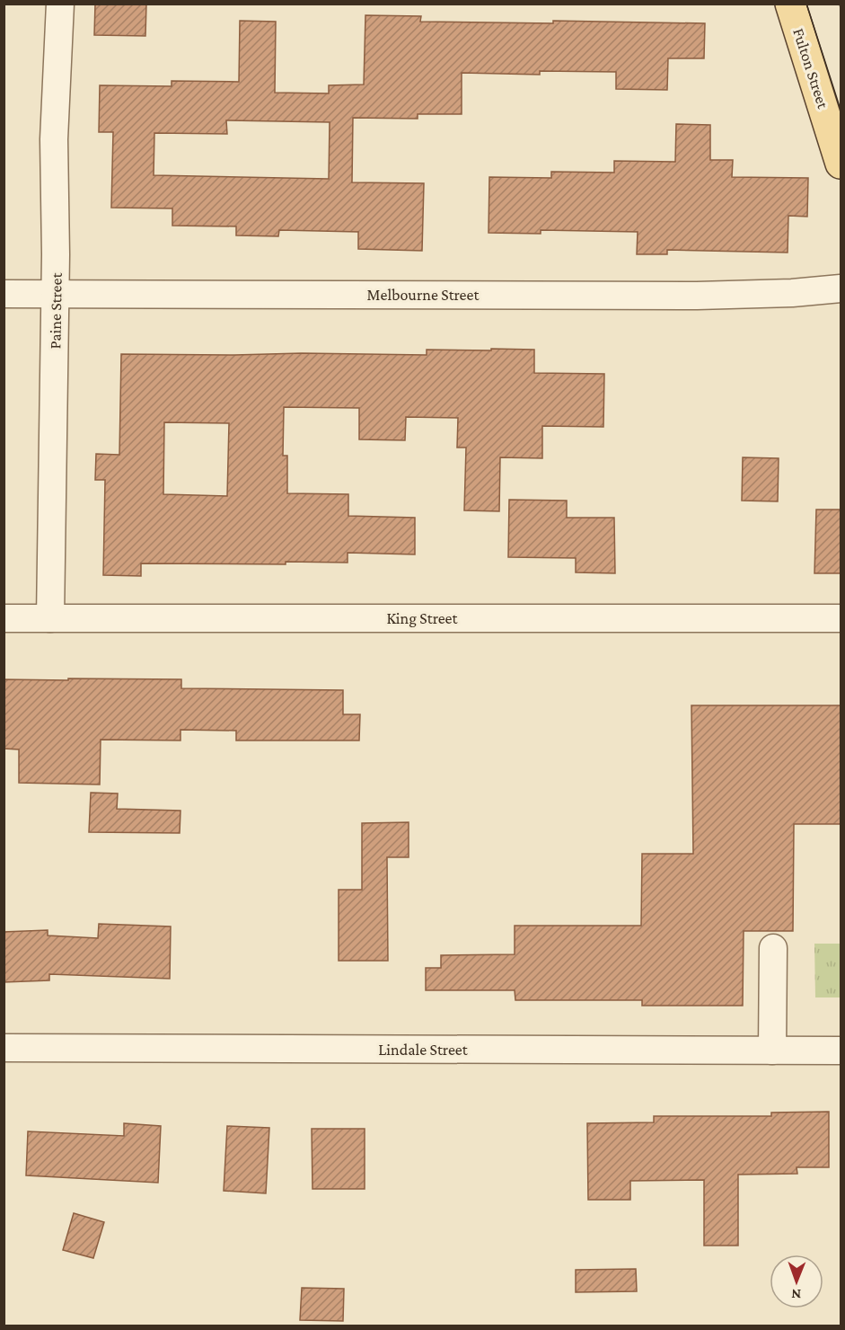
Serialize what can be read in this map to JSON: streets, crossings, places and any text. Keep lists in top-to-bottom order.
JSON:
{
  "streets": {
    "main road": ["Fulton Street"],
    "street": [
      "Melbourne Street",
      "Paine Street",
      "King Street",
      "Lindale Street"
    ]
  },
  "crossings": [
    ["Melbourne Street", "Paine Street"],
    ["Paine Street", "King Street"]
  ],
  "north": "bottom"
}
